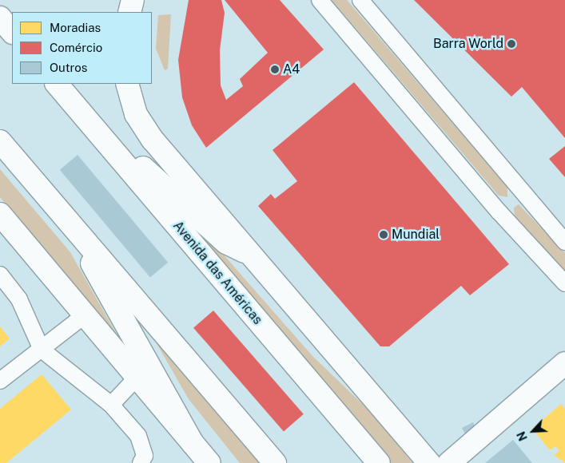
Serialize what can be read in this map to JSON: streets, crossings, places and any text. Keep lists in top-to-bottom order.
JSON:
{
  "streets": {
    "main road": ["Avenida das Américas"]
  },
  "places": ["Barra World", "A4", "Mundial"],
  "legend": ["Moradias", "Comércio", "Outros"],
  "north": "bottom left"
}
